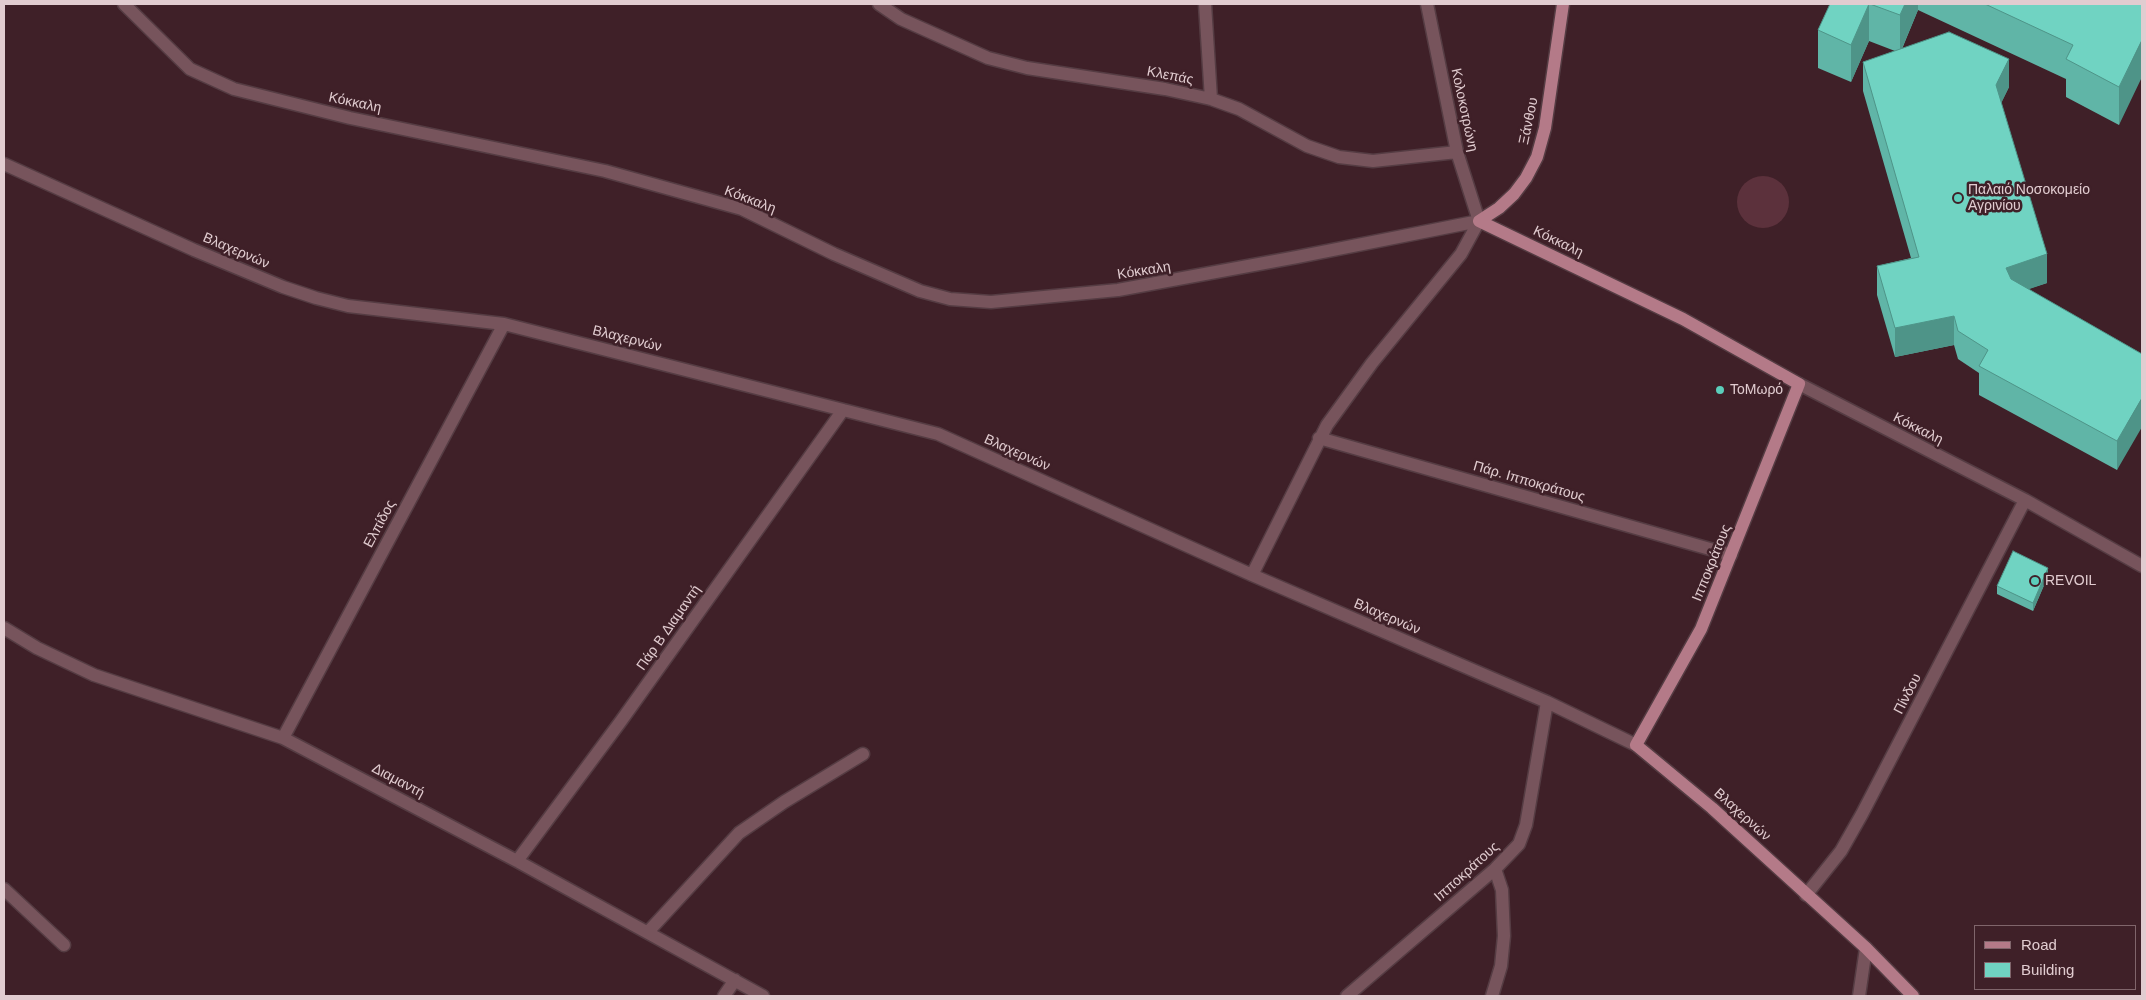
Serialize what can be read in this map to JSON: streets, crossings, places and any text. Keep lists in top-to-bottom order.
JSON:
{
  "streets": {
    "main road": [
      "Κόκκαλη",
      "Ξάνθου",
      "Βλαχερνών",
      "Ιπποκράτους"
    ],
    "street": [
      "Κλεπάς",
      "Κολοκοτρώνη",
      "Πάρ. Ιπποκράτους",
      "Ελπίδος",
      "Πάρ Β Διαμαντή",
      "Πίνδου",
      "Διαμαντή"
    ]
  },
  "crossings": [
    ["Κλεπάς", "Κολοκοτρώνη"],
    ["Κόκκαλη", "Κολοκοτρώνη"],
    ["Κόκκαλη", "Ξάνθου"],
    ["Κόκκαλη", "Ιπποκράτους"],
    ["Κόκκαλη", "Πίνδου"],
    ["Κολοκοτρώνη", "Ξάνθου"],
    ["Βλαχερνών", "Ελπίδος"],
    ["Βλαχερνών", "Ιπποκράτους"],
    ["Βλαχερνών", "Πάρ Β Διαμαντή"],
    ["Βλαχερνών", "Πίνδου"],
    ["Πάρ. Ιπποκράτους", "Ιπποκράτους"],
    ["Ελπίδος", "Διαμαντή"],
    ["Πάρ Β Διαμαντή", "Διαμαντή"]
  ],
  "places": ["Παλαιό Νοσοκομείο Αγρινίου", "ΤοΜωρό", "REVOIL"],
  "legend": ["Road", "Building"]
}
